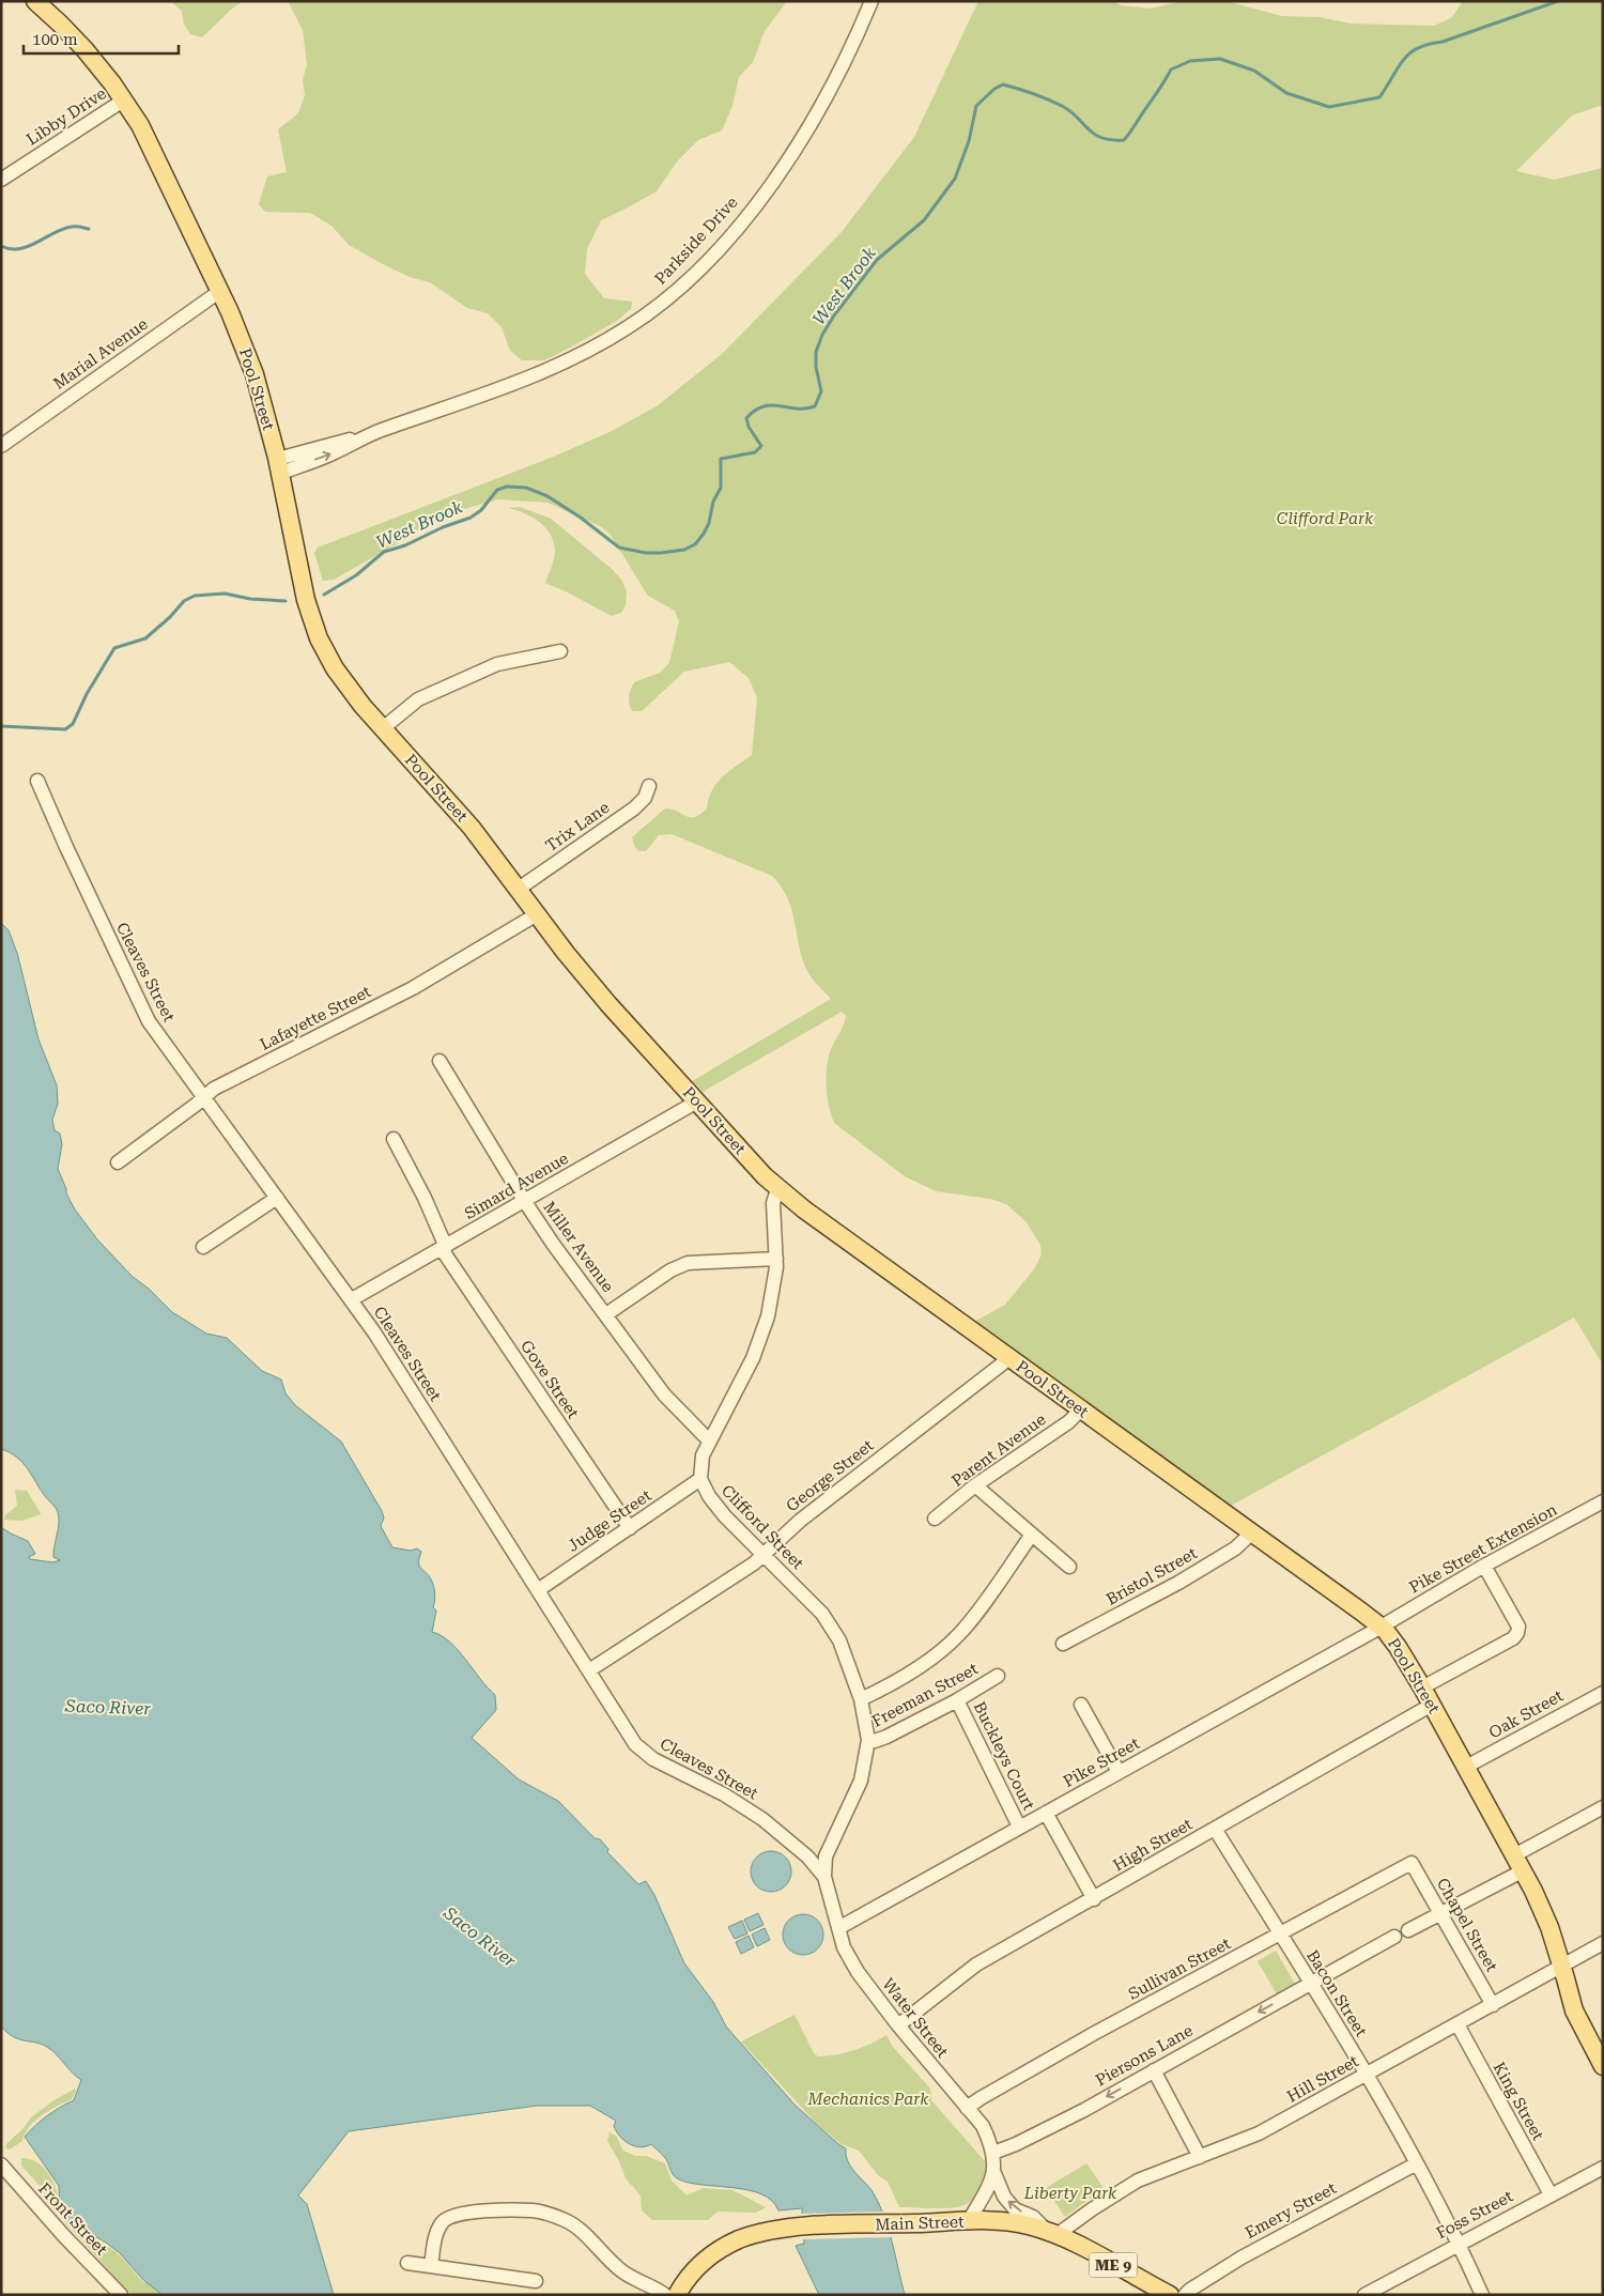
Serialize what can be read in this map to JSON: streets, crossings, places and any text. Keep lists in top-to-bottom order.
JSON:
{
  "streets": {
    "main road": ["Pool Street", "Main Street", "ME 9"],
    "street": [
      "Libby Drive",
      "Parkside Drive",
      "Marial Avenue",
      "Trix Lane",
      "Cleaves Street",
      "Lafayette Street",
      "Simard Avenue",
      "Miller Avenue",
      "Gove Street",
      "Parent Avenue",
      "George Street",
      "Judge Street",
      "Clifford Street",
      "Pike Street Extension",
      "Bristol Street",
      "Freeman Street",
      "Oak Street",
      "Buckleys Court",
      "Pike Street",
      "High Street",
      "Chapel Street",
      "Sullivan Street",
      "Bacon Street",
      "Water Street",
      "Piersons Lane",
      "Hill Street",
      "King Street",
      "Emery Street",
      "Foss Street",
      "Front Street"
    ]
  },
  "crossings": [
    ["Libby Drive", "Pool Street"],
    ["Parkside Drive", "Pool Street"],
    ["Marial Avenue", "Pool Street"],
    ["Pool Street", "Trix Lane"],
    ["Pool Street", "Lafayette Street"],
    ["Pool Street", "Simard Avenue"],
    ["Pool Street", "Parent Avenue"],
    ["Pool Street", "George Street"],
    ["Pool Street", "Clifford Street"],
    ["Pool Street", "Pike Street Extension"],
    ["Pool Street", "Bristol Street"],
    ["Pool Street", "Oak Street"],
    ["Pool Street", "Pike Street"],
    ["Pool Street", "High Street"],
    ["Pool Street", "Hill Street"],
    ["Cleaves Street", "Lafayette Street"],
    ["Cleaves Street", "Simard Avenue"],
    ["Cleaves Street", "George Street"],
    ["Cleaves Street", "Judge Street"],
    ["Cleaves Street", "Clifford Street"],
    ["Cleaves Street", "Water Street"],
    ["Simard Avenue", "Miller Avenue"],
    ["Simard Avenue", "Gove Street"],
    ["Miller Avenue", "Clifford Street"],
    ["Gove Street", "Judge Street"],
    ["George Street", "Clifford Street"],
    ["Judge Street", "Clifford Street"],
    ["Clifford Street", "Freeman Street"],
    ["Clifford Street", "Water Street"],
    ["Pike Street Extension", "Pike Street"],
    ["Freeman Street", "Buckleys Court"],
    ["Buckleys Court", "Pike Street"],
    ["Pike Street", "Water Street"],
    ["High Street", "Bacon Street"],
    ["High Street", "Water Street"],
    ["Chapel Street", "Sullivan Street"],
    ["Chapel Street", "Hill Street"],
    ["Sullivan Street", "Bacon Street"],
    ["Sullivan Street", "Water Street"],
    ["Bacon Street", "Piersons Lane"],
    ["Bacon Street", "Hill Street"],
    ["Bacon Street", "Emery Street"],
    ["Bacon Street", "Foss Street"],
    ["Water Street", "Piersons Lane"],
    ["Hill Street", "King Street"],
    ["Hill Street", "Main Street"],
    ["King Street", "Foss Street"]
  ],
  "one_way": ["Piersons Lane"],
  "water": ["West Brook", "Saco River"],
  "parks": ["Clifford Park", "Mechanics Park", "Liberty Park"],
  "scale_bar": "100 m"
}
